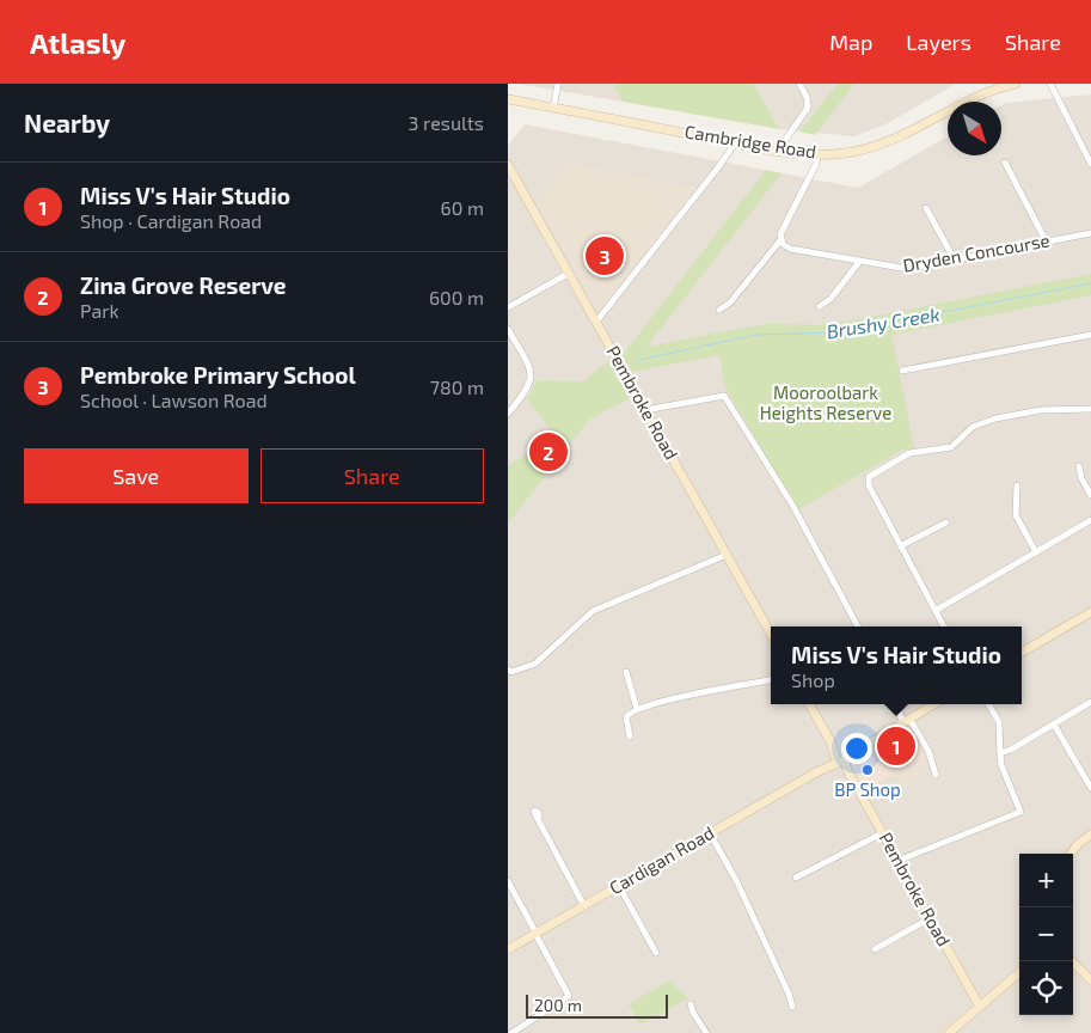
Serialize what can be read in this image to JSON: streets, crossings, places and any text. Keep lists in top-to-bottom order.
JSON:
{
  "streets": {
    "street": [
      "Cambridge Road",
      "Dryden Concourse",
      "Pembroke Road",
      "Cardigan Road"
    ]
  },
  "crossings": [
    ["Pembroke Road", "Cardigan Road"]
  ],
  "water": ["Brushy Creek"],
  "parks": ["Mooroolbark Heights Reserve"],
  "places": ["BP Shop"],
  "scale_bar": "200 m",
  "north": "bottom right",
  "page": {
    "header": "Atlasly",
    "nav": ["Map", "Layers", "Share"],
    "heading": ["Nearby", "3 results"],
    "list": [
      {
        "mark": "1",
        "name": "Miss V's Hair Studio",
        "note": "Shop · Cardigan Road",
        "value": "60 m"
      },
      {
        "mark": "2",
        "name": "Zina Grove Reserve",
        "note": "Park",
        "value": "600 m"
      },
      {
        "mark": "3",
        "name": "Pembroke Primary School",
        "note": "School · Lawson Road",
        "value": "780 m"
      }
    ],
    "pins": ["3", "2", "1"],
    "buttons": ["Save", "Share"],
    "popup": ["Miss V's Hair Studio", "Shop"],
    "map_buttons": ["+", "−"],
    "scale": "200 m"
  }
}
